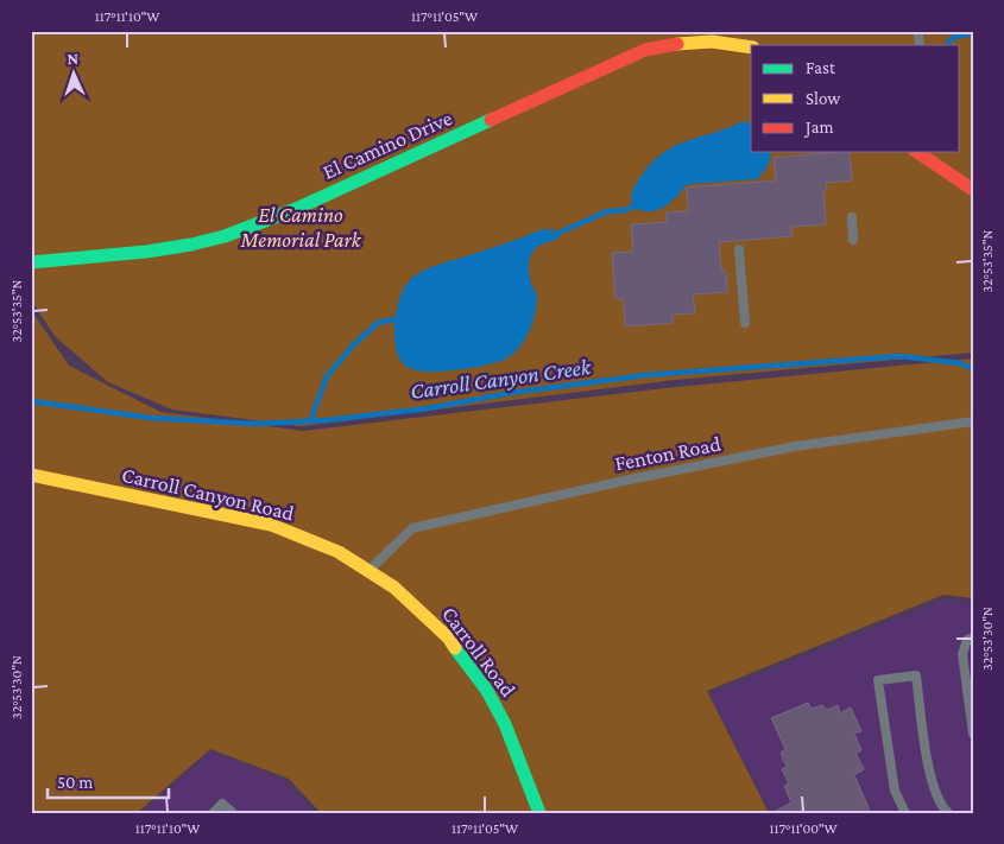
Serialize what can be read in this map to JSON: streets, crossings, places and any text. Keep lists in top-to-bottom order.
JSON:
{
  "streets": {
    "street": ["El Camino Drive", "Carroll Canyon Road", "Carroll Road"],
    "lane": ["Fenton Road"]
  },
  "crossings": [
    ["Fenton Road", "Carroll Canyon Road"],
    ["Fenton Road", "Carroll Road"],
    ["Carroll Canyon Road", "Carroll Road"]
  ],
  "water": ["Carroll Canyon Creek"],
  "parks": ["El Camino Memorial Park"],
  "legend": ["Fast", "Slow", "Jam"],
  "scale_bar": "50 m",
  "north": "top",
  "coordinates": [
    "117°11'10\"W",
    "117°11'05\"W",
    "32°53'35\"N",
    "32°53'30\"N",
    "117°11'00\"W"
  ]
}
